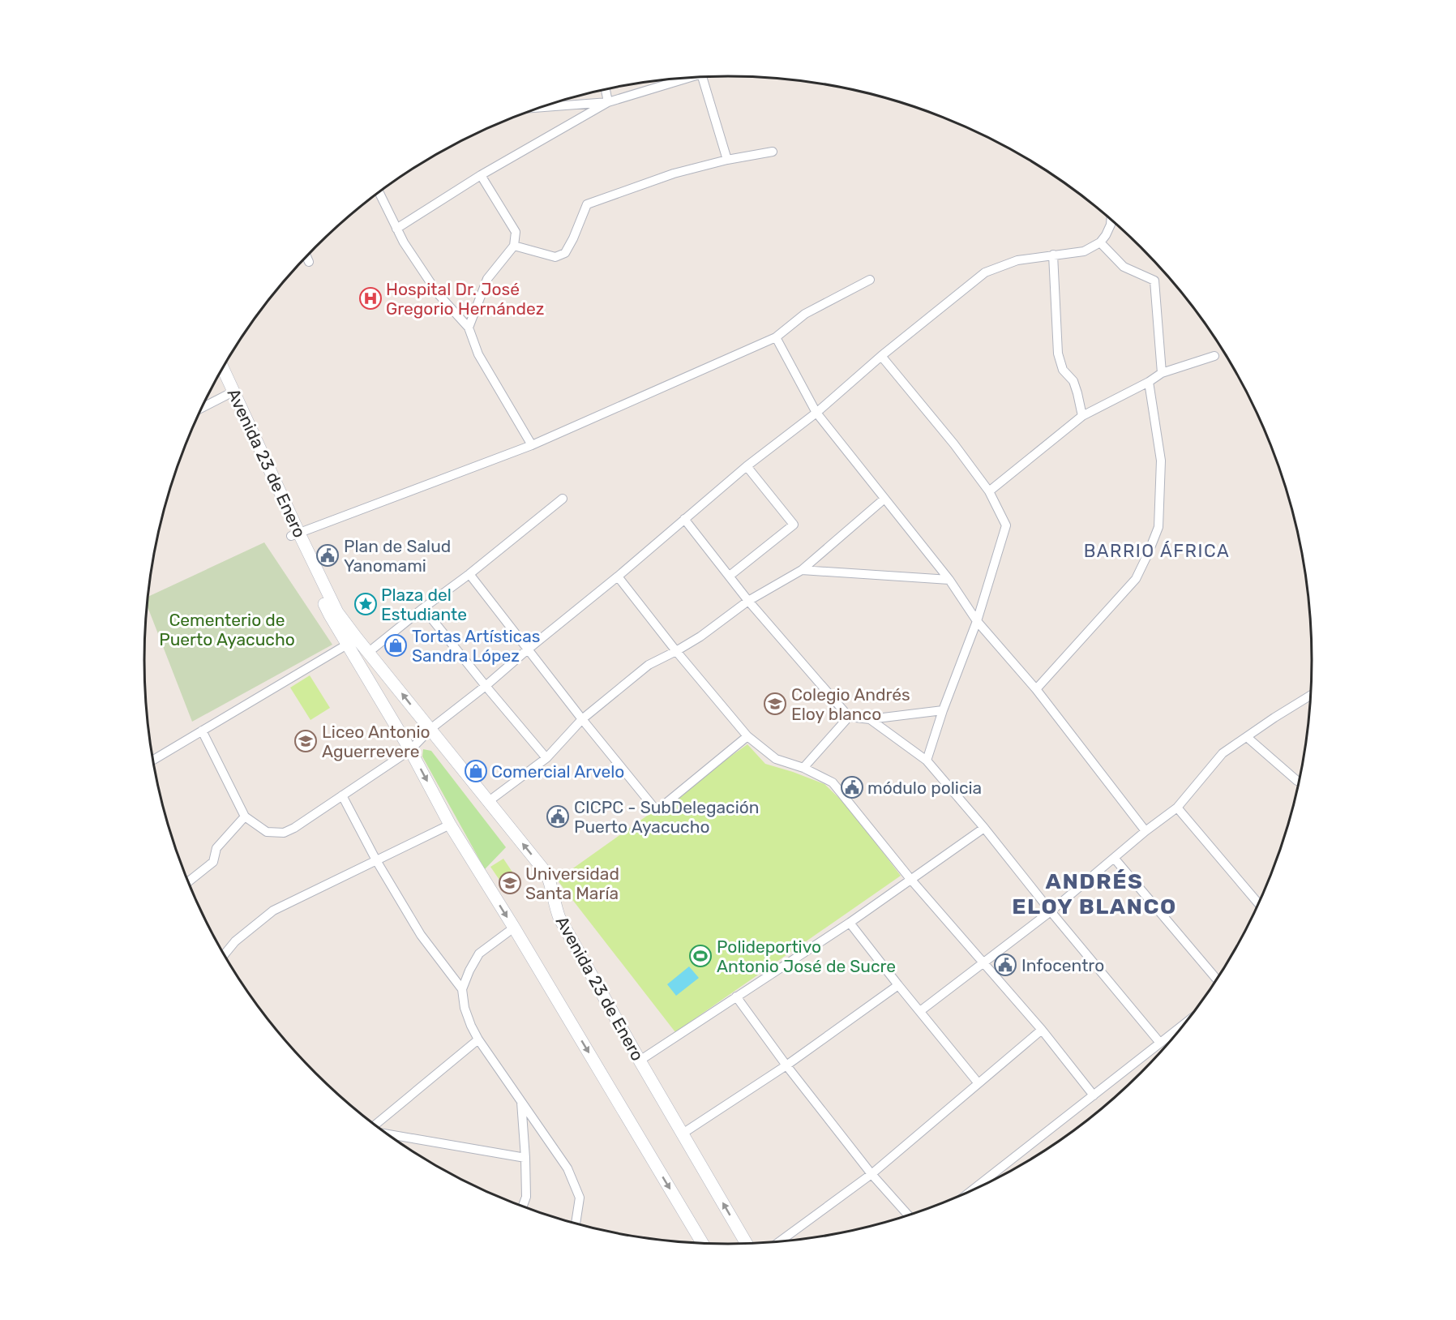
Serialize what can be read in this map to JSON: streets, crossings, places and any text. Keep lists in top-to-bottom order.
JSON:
{
  "streets": {
    "main road": ["Avenida 23 de Enero"]
  },
  "districts": ["BARRIO ÁFRICA", "ANDRÉS ELOY BLANCO"],
  "parks": ["Cementerio de Puerto Ayacucho"],
  "places": {
    "hospital": ["Hospital Dr. José Gregorio Hernández"],
    "public building": [
      "Plan de Salud Yanomami",
      "módulo policia",
      "CICPC - SubDelegación Puerto Ayacucho",
      "Infocentro"
    ],
    "place": ["Plaza del Estudiante"],
    "shop": ["Tortas Artísticas Sandra López", "Comercial Arvelo"],
    "school or university": ["Colegio Andrés Eloy blanco", "Liceo Antonio Aguerrevere", "Universidad Santa María"],
    "sports": ["Polideportivo Antonio José de Sucre"]
  }
}
